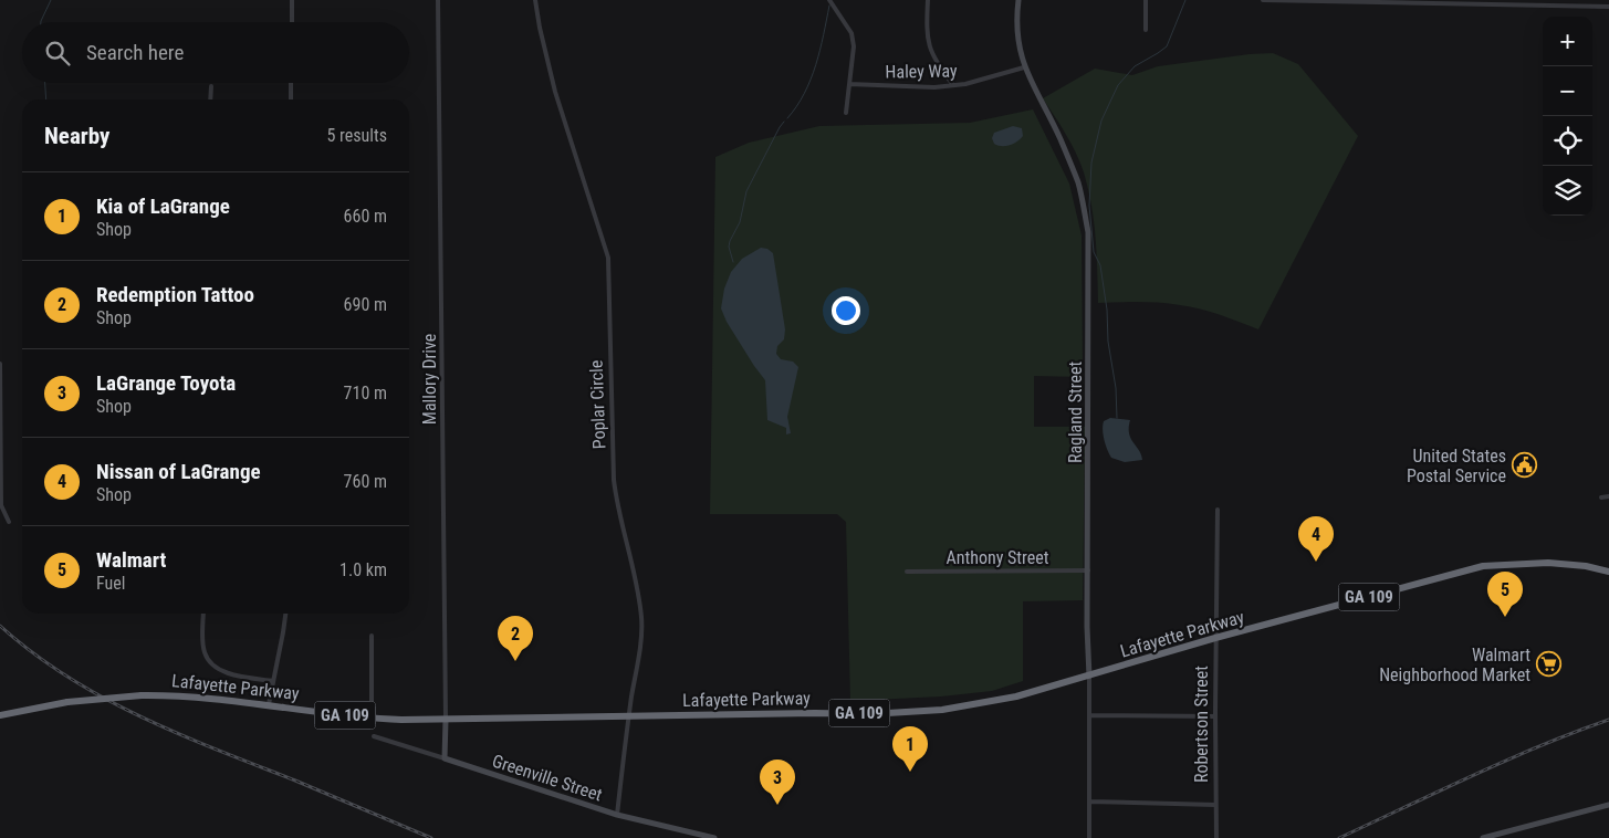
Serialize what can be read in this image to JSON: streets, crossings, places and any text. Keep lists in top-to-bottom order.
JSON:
{
  "streets": {
    "highway": ["GA 109", "Lafayette Parkway"],
    "street": [
      "Haley Way",
      "Mallory Drive",
      "Poplar Circle",
      "Ragland Street",
      "Anthony Street",
      "Robertson Street",
      "Greenville Street"
    ]
  },
  "crossings": [
    ["Haley Way", "Ragland Street"],
    ["Mallory Drive", "Lafayette Parkway"],
    ["Mallory Drive", "Greenville Street"],
    ["Poplar Circle", "Lafayette Parkway"],
    ["Poplar Circle", "Greenville Street"],
    ["Ragland Street", "Anthony Street"],
    ["Ragland Street", "Lafayette Parkway"],
    ["Lafayette Parkway", "Robertson Street"]
  ],
  "places": {
    "public building": ["United States Postal Service"],
    "supermarket": ["Walmart Neighborhood Market"]
  },
  "page": {
    "map_buttons": ["+", "−"],
    "search": "Search here",
    "heading": ["Nearby", "5 results"],
    "list": [
      {
        "mark": "1",
        "name": "Kia of LaGrange",
        "note": "Shop",
        "value": "660 m"
      },
      {
        "mark": "2",
        "name": "Redemption Tattoo",
        "note": "Shop",
        "value": "690 m"
      },
      {
        "mark": "3",
        "name": "LaGrange Toyota",
        "note": "Shop",
        "value": "710 m"
      },
      {
        "mark": "4",
        "name": "Nissan of LaGrange",
        "note": "Shop",
        "value": "760 m"
      },
      {
        "mark": "5",
        "name": "Walmart",
        "note": "Fuel",
        "value": "1.0 km"
      }
    ],
    "pins": [
      "4",
      "5",
      "2",
      "1",
      "3"
    ]
  }
}
